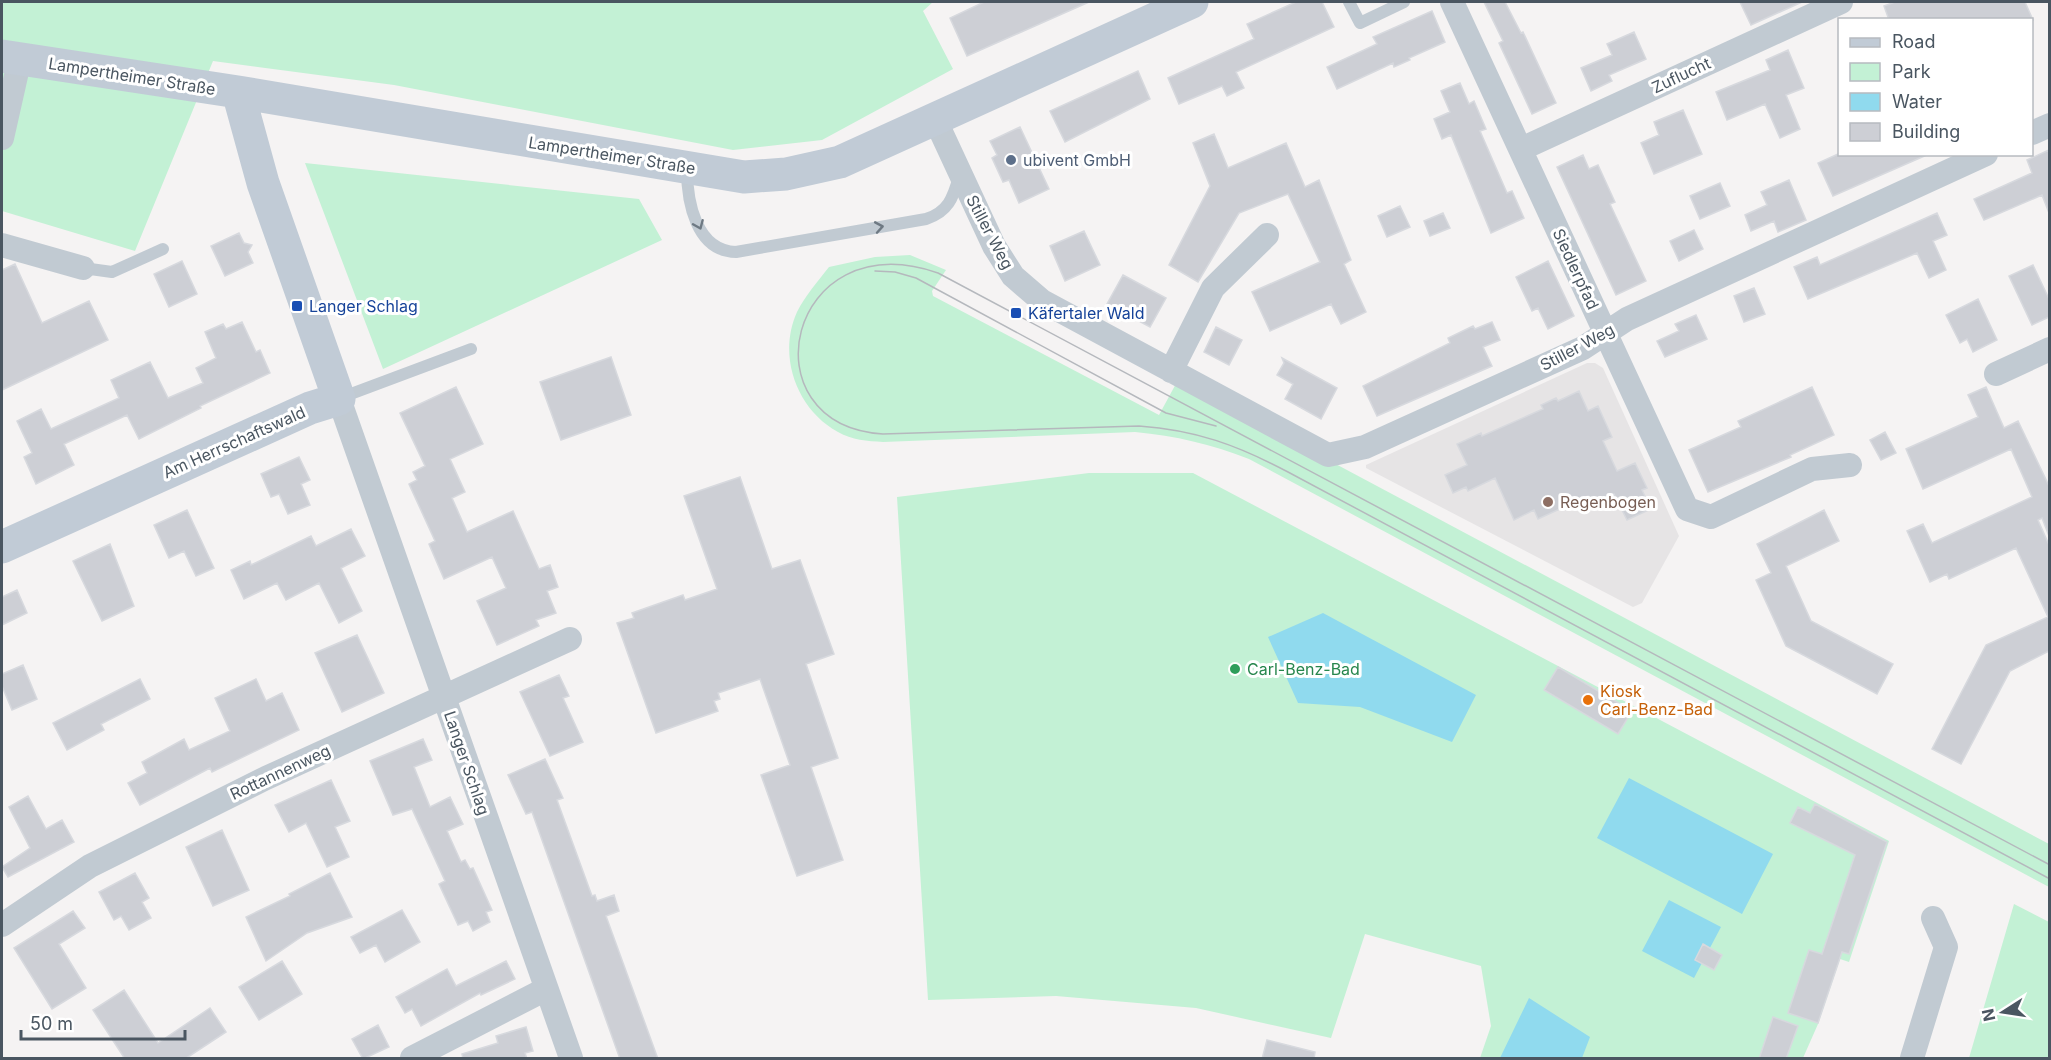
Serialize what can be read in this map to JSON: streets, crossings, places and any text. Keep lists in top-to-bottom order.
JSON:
{
  "streets": {
    "street": [
      "Zuflucht",
      "Lampertheimer Straße",
      "Stiller Weg",
      "Siedlerpfad",
      "Am Herrschaftswald",
      "Langer Schlag",
      "Rottannenweg"
    ]
  },
  "crossings": [
    ["Zuflucht", "Siedlerpfad"],
    ["Lampertheimer Straße", "Stiller Weg"],
    ["Lampertheimer Straße", "Langer Schlag"],
    ["Stiller Weg", "Siedlerpfad"],
    ["Am Herrschaftswald", "Langer Schlag"],
    ["Langer Schlag", "Rottannenweg"]
  ],
  "places": {
    "other": [
      "ubivent GmbH",
      "Regenbogen",
      "Carl-Benz-Bad",
      "Kiosk Carl-Benz-Bad"
    ],
    "transit": ["Langer Schlag", "Käfertaler Wald"]
  },
  "legend": [
    "Road",
    "Park",
    "Water",
    "Building"
  ],
  "scale_bar": "50 m",
  "north": "left"
}
